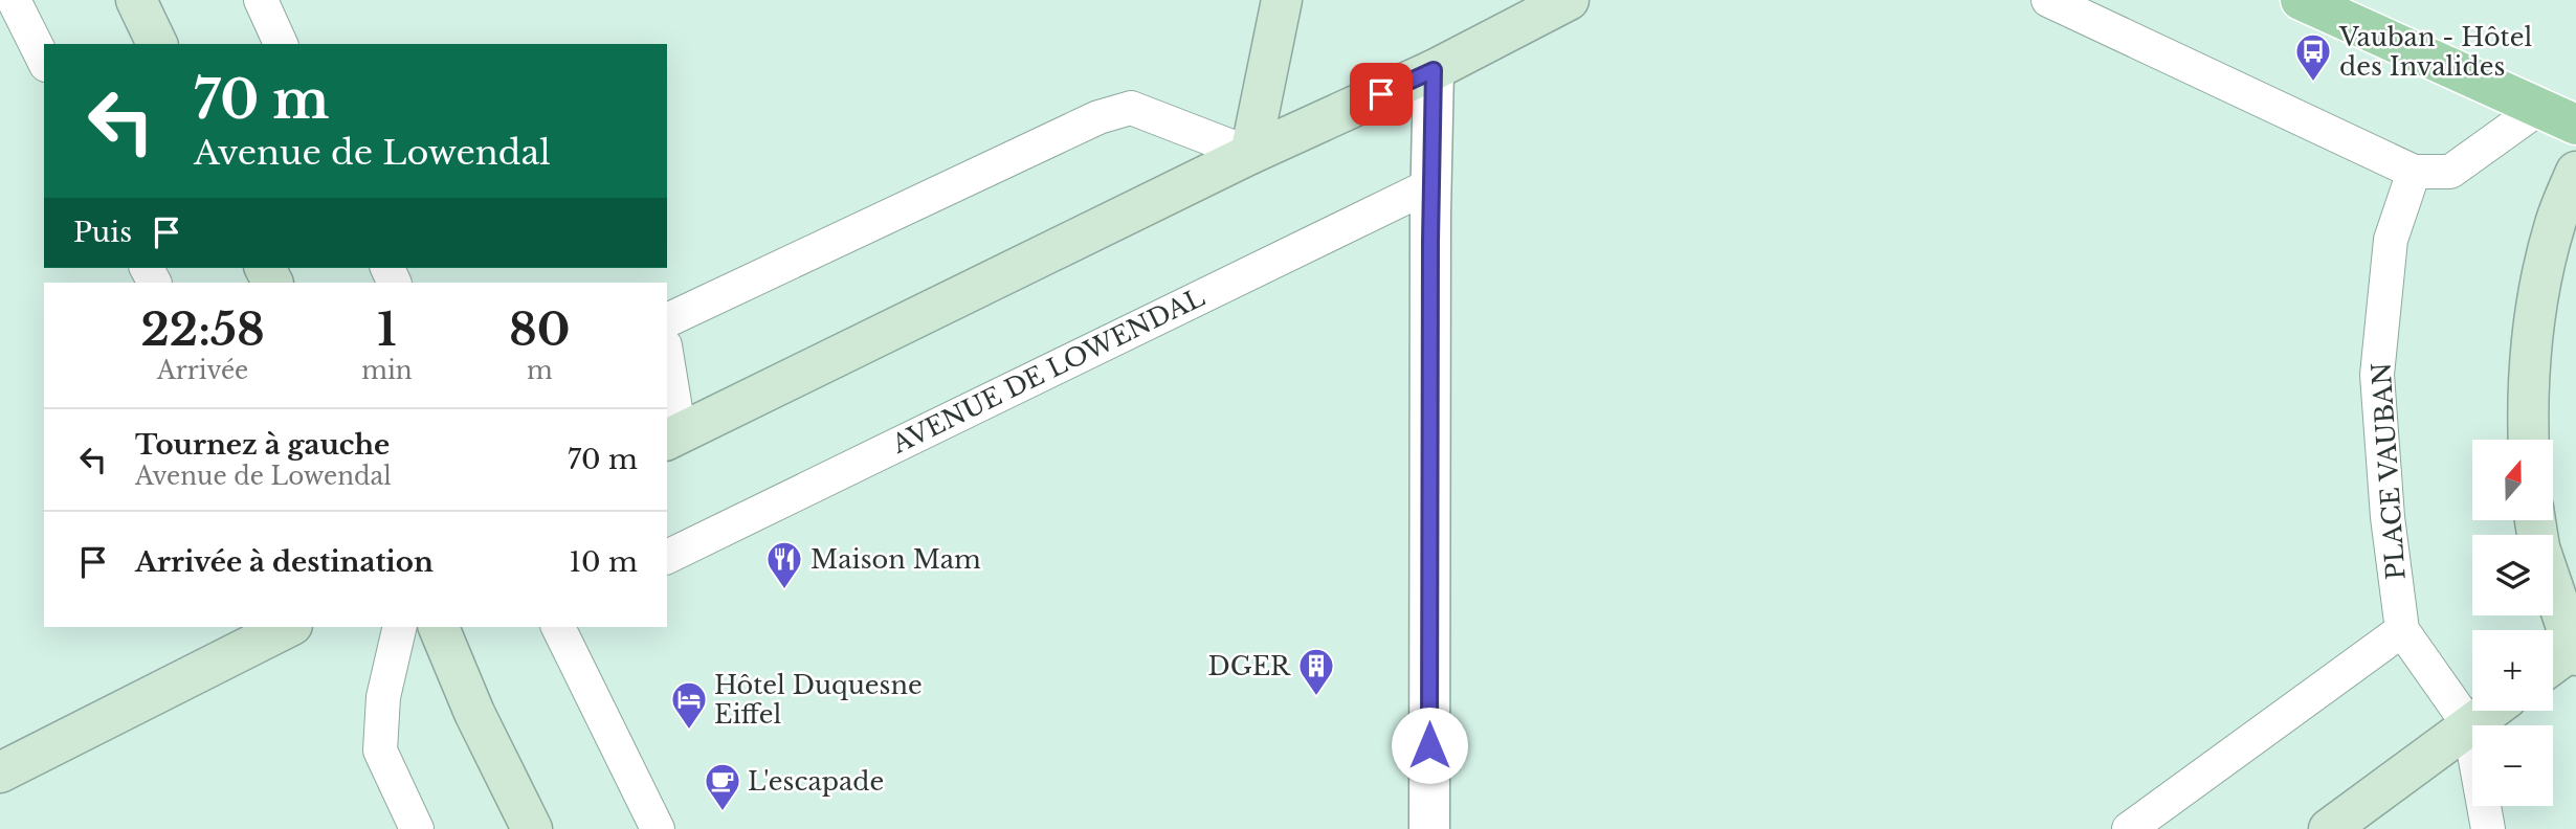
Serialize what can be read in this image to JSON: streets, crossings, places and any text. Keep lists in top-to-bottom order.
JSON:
{
  "streets": {
    "lane": ["AVENUE DE LOWENDAL", "PLACE VAUBAN"]
  },
  "places": {
    "bus stop": ["Vauban - Hôtel des Invalides"],
    "restaurant": ["Maison Mam"],
    "building": ["DGER"],
    "hotel": ["Hôtel Duquesne Eiffel"],
    "cafe": ["L'escapade"]
  },
  "north": "top",
  "page": {
    "turn": ["70 m", "Avenue de Lowendal"],
    "then": "Puis",
    "eta": [
      "22:58",
      "Arrivée",
      "1",
      "min",
      "80",
      "m"
    ],
    "list": [
      {
        "name": "Tournez à gauche",
        "note": "Avenue de Lowendal",
        "value": "70 m"
      },
      {
        "name": "Arrivée à destination",
        "value": "10 m"
      }
    ],
    "map_buttons": ["+", "−"]
  }
}
